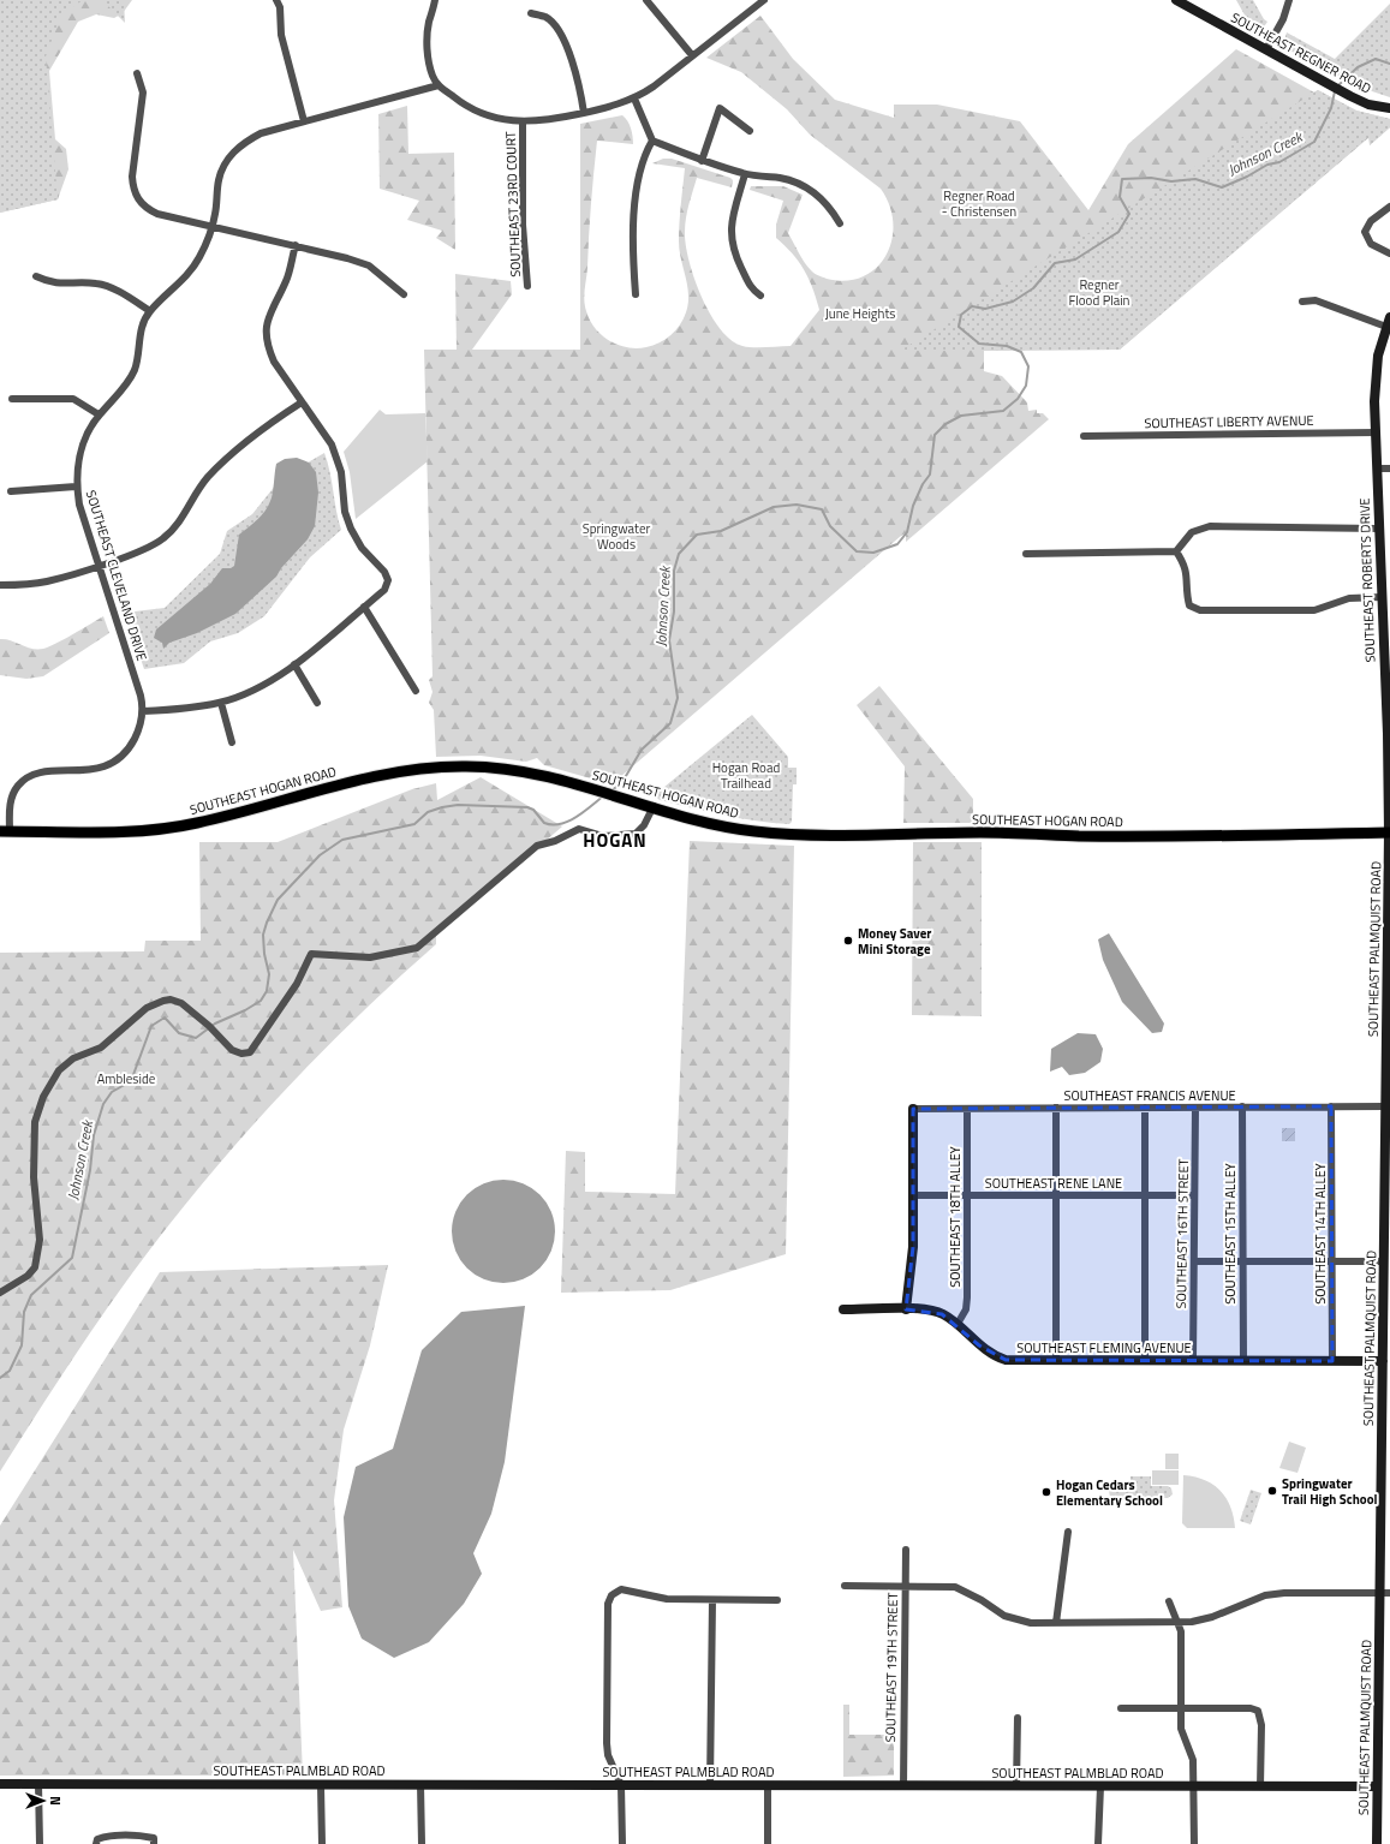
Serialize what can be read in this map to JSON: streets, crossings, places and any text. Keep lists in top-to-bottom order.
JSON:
{
  "streets": {
    "main road": ["SOUTHEAST HOGAN ROAD"],
    "street": [
      "SOUTHEAST REGNER ROAD",
      "SOUTHEAST 23RD COURT",
      "SOUTHEAST LIBERTY AVENUE",
      "SOUTHEAST CLEVELAND DRIVE",
      "SOUTHEAST ROBERTS DRIVE",
      "SOUTHEAST PALMQUIST ROAD",
      "SOUTHEAST FRANCIS AVENUE",
      "SOUTHEAST RENE LANE",
      "SOUTHEAST 18TH ALLEY",
      "SOUTHEAST 16TH STREET",
      "SOUTHEAST 15TH ALLEY",
      "SOUTHEAST 14TH ALLEY",
      "SOUTHEAST FLEMING AVENUE",
      "SOUTHEAST 19TH STREET",
      "SOUTHEAST PALMBLAD ROAD"
    ]
  },
  "crossings": [
    ["SOUTHEAST LIBERTY AVENUE", "SOUTHEAST ROBERTS DRIVE"],
    ["SOUTHEAST CLEVELAND DRIVE", "SOUTHEAST HOGAN ROAD"],
    ["SOUTHEAST ROBERTS DRIVE", "SOUTHEAST HOGAN ROAD"],
    ["SOUTHEAST ROBERTS DRIVE", "SOUTHEAST PALMQUIST ROAD"],
    ["SOUTHEAST HOGAN ROAD", "SOUTHEAST PALMQUIST ROAD"],
    ["SOUTHEAST PALMQUIST ROAD", "SOUTHEAST FRANCIS AVENUE"],
    ["SOUTHEAST PALMQUIST ROAD", "SOUTHEAST FLEMING AVENUE"],
    ["SOUTHEAST PALMQUIST ROAD", "SOUTHEAST PALMBLAD ROAD"],
    ["SOUTHEAST FRANCIS AVENUE", "SOUTHEAST 18TH ALLEY"],
    ["SOUTHEAST FRANCIS AVENUE", "SOUTHEAST 16TH STREET"],
    ["SOUTHEAST FRANCIS AVENUE", "SOUTHEAST 15TH ALLEY"],
    ["SOUTHEAST FRANCIS AVENUE", "SOUTHEAST 14TH ALLEY"],
    ["SOUTHEAST RENE LANE", "SOUTHEAST 18TH ALLEY"],
    ["SOUTHEAST RENE LANE", "SOUTHEAST 16TH STREET"],
    ["SOUTHEAST 18TH ALLEY", "SOUTHEAST FLEMING AVENUE"],
    ["SOUTHEAST 16TH STREET", "SOUTHEAST FLEMING AVENUE"],
    ["SOUTHEAST 15TH ALLEY", "SOUTHEAST FLEMING AVENUE"],
    ["SOUTHEAST 14TH ALLEY", "SOUTHEAST FLEMING AVENUE"],
    ["SOUTHEAST 19TH STREET", "SOUTHEAST PALMBLAD ROAD"]
  ],
  "districts": ["HOGAN"],
  "water": ["Johnson Creek"],
  "parks": [
    "Regner Road - Christensen",
    "Regner Flood Plain",
    "June Heights",
    "Springwater Woods",
    "Hogan Road Trailhead",
    "Ambleside"
  ],
  "places": ["Money Saver Mini Storage", "Springwater Trail High School", "Hogan Cedars Elementary School"],
  "north": "right"
}
